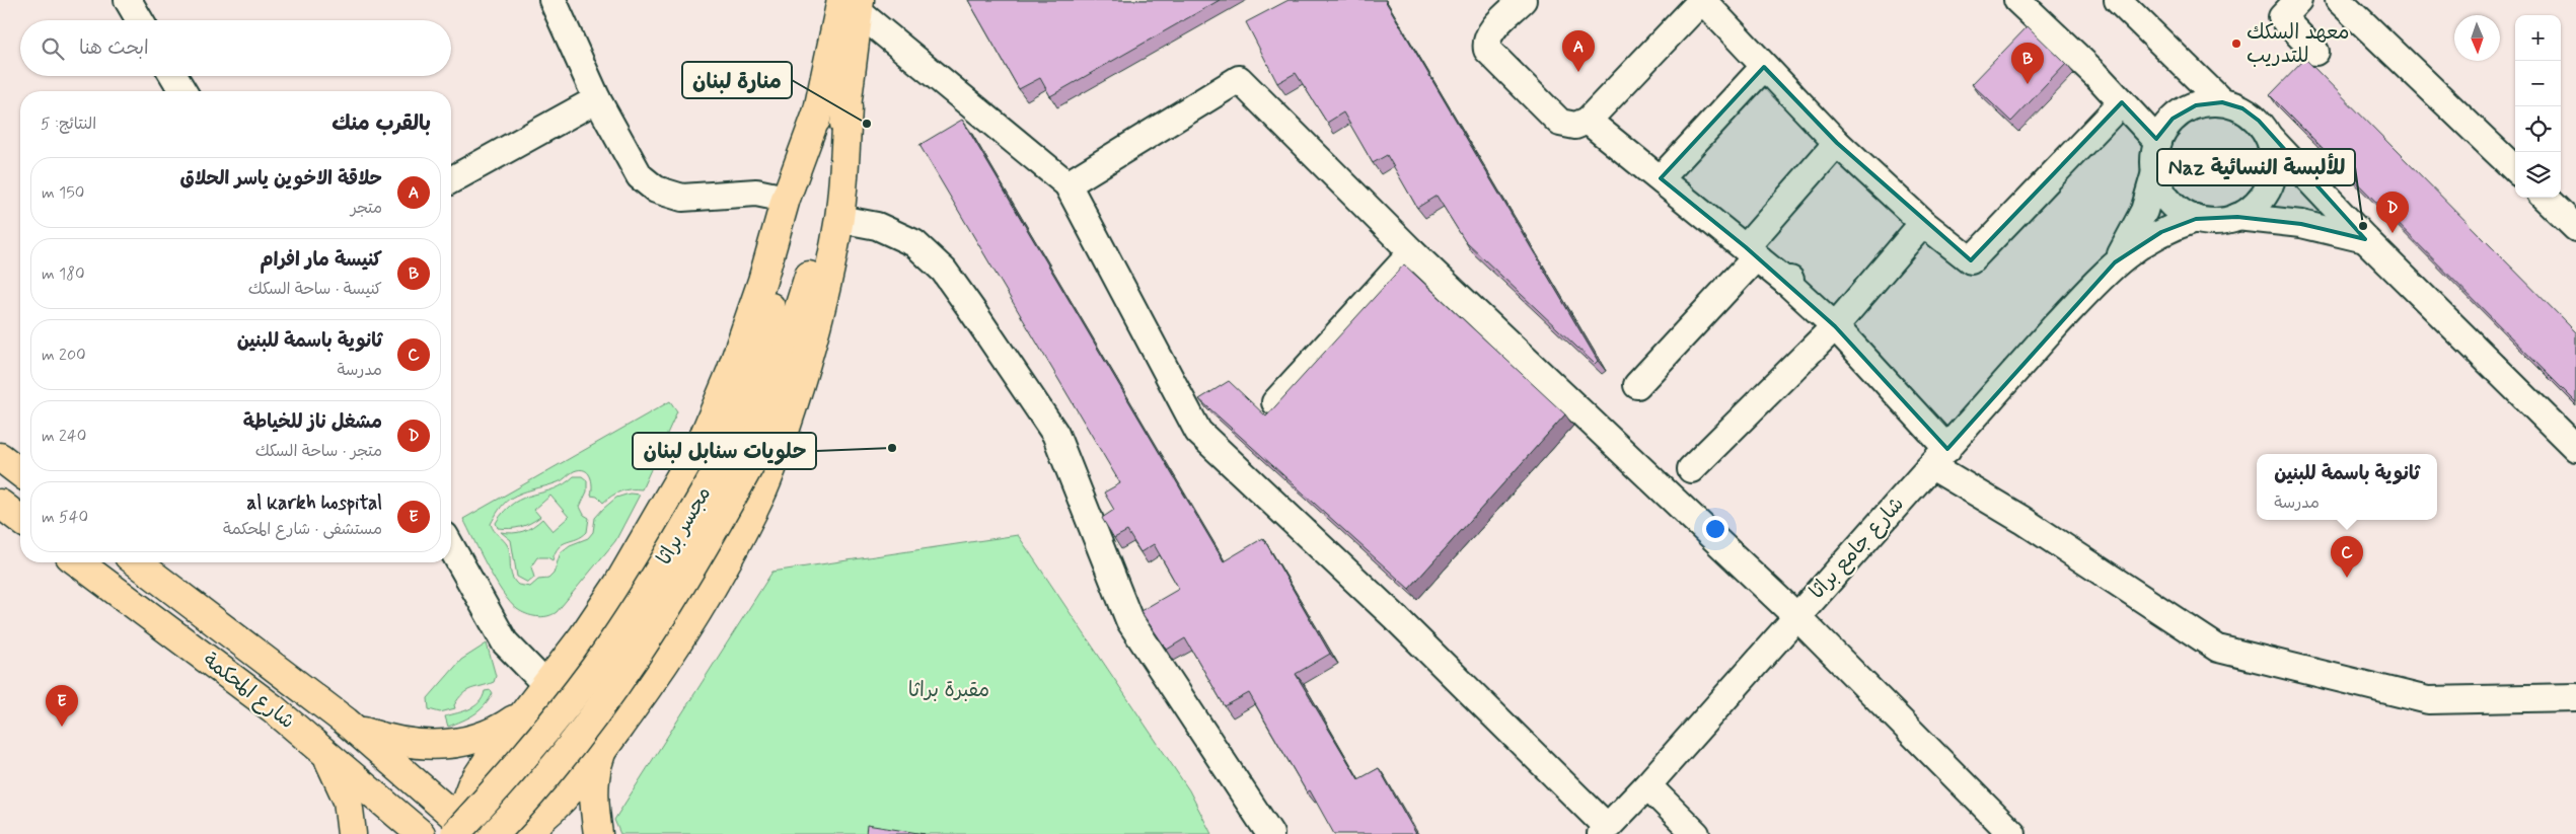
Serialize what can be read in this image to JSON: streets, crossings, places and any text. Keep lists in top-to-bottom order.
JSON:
{
  "streets": {
    "main road": ["مجسر براثا", "شارع المحكمة"],
    "street": ["شارع جامع براثا"]
  },
  "crossings": [
    ["مجسر براثا", "شارع المحكمة"]
  ],
  "parks": ["مقبرة براثا"],
  "places": [
    "معهد السكك للتدريب",
    "منارة لبنان",
    "Naz للألبسة النسائية",
    "حلويات سنابل لبنان"
  ],
  "north": "bottom",
  "page": {
    "map_buttons": ["+", "−"],
    "search": "ابحث هنا",
    "pins": [
      "A",
      "B",
      "D",
      "C",
      "E"
    ],
    "heading": ["بالقرب منك", "النتائج: 5"],
    "list": [
      {
        "mark": "A",
        "name": "حلاقة الاخوين ياسر الحلاق",
        "note": "متجر",
        "value": "150 m"
      },
      {
        "mark": "B",
        "name": "كنيسة مار افرام",
        "note": "كنيسة · ساحة السكك",
        "value": "180 m"
      },
      {
        "mark": "C",
        "name": "ثانوية باسمة للبنين",
        "note": "مدرسة",
        "value": "200 m"
      },
      {
        "mark": "D",
        "name": "مشغل ناز للخياطة",
        "note": "متجر · ساحة السكك",
        "value": "240 m"
      },
      {
        "mark": "E",
        "name": "al karkh hospital",
        "note": "مستشفى · شارع المحكمة",
        "value": "540 m"
      }
    ],
    "popup": ["ثانوية باسمة للبنين", "مدرسة"]
  }
}
